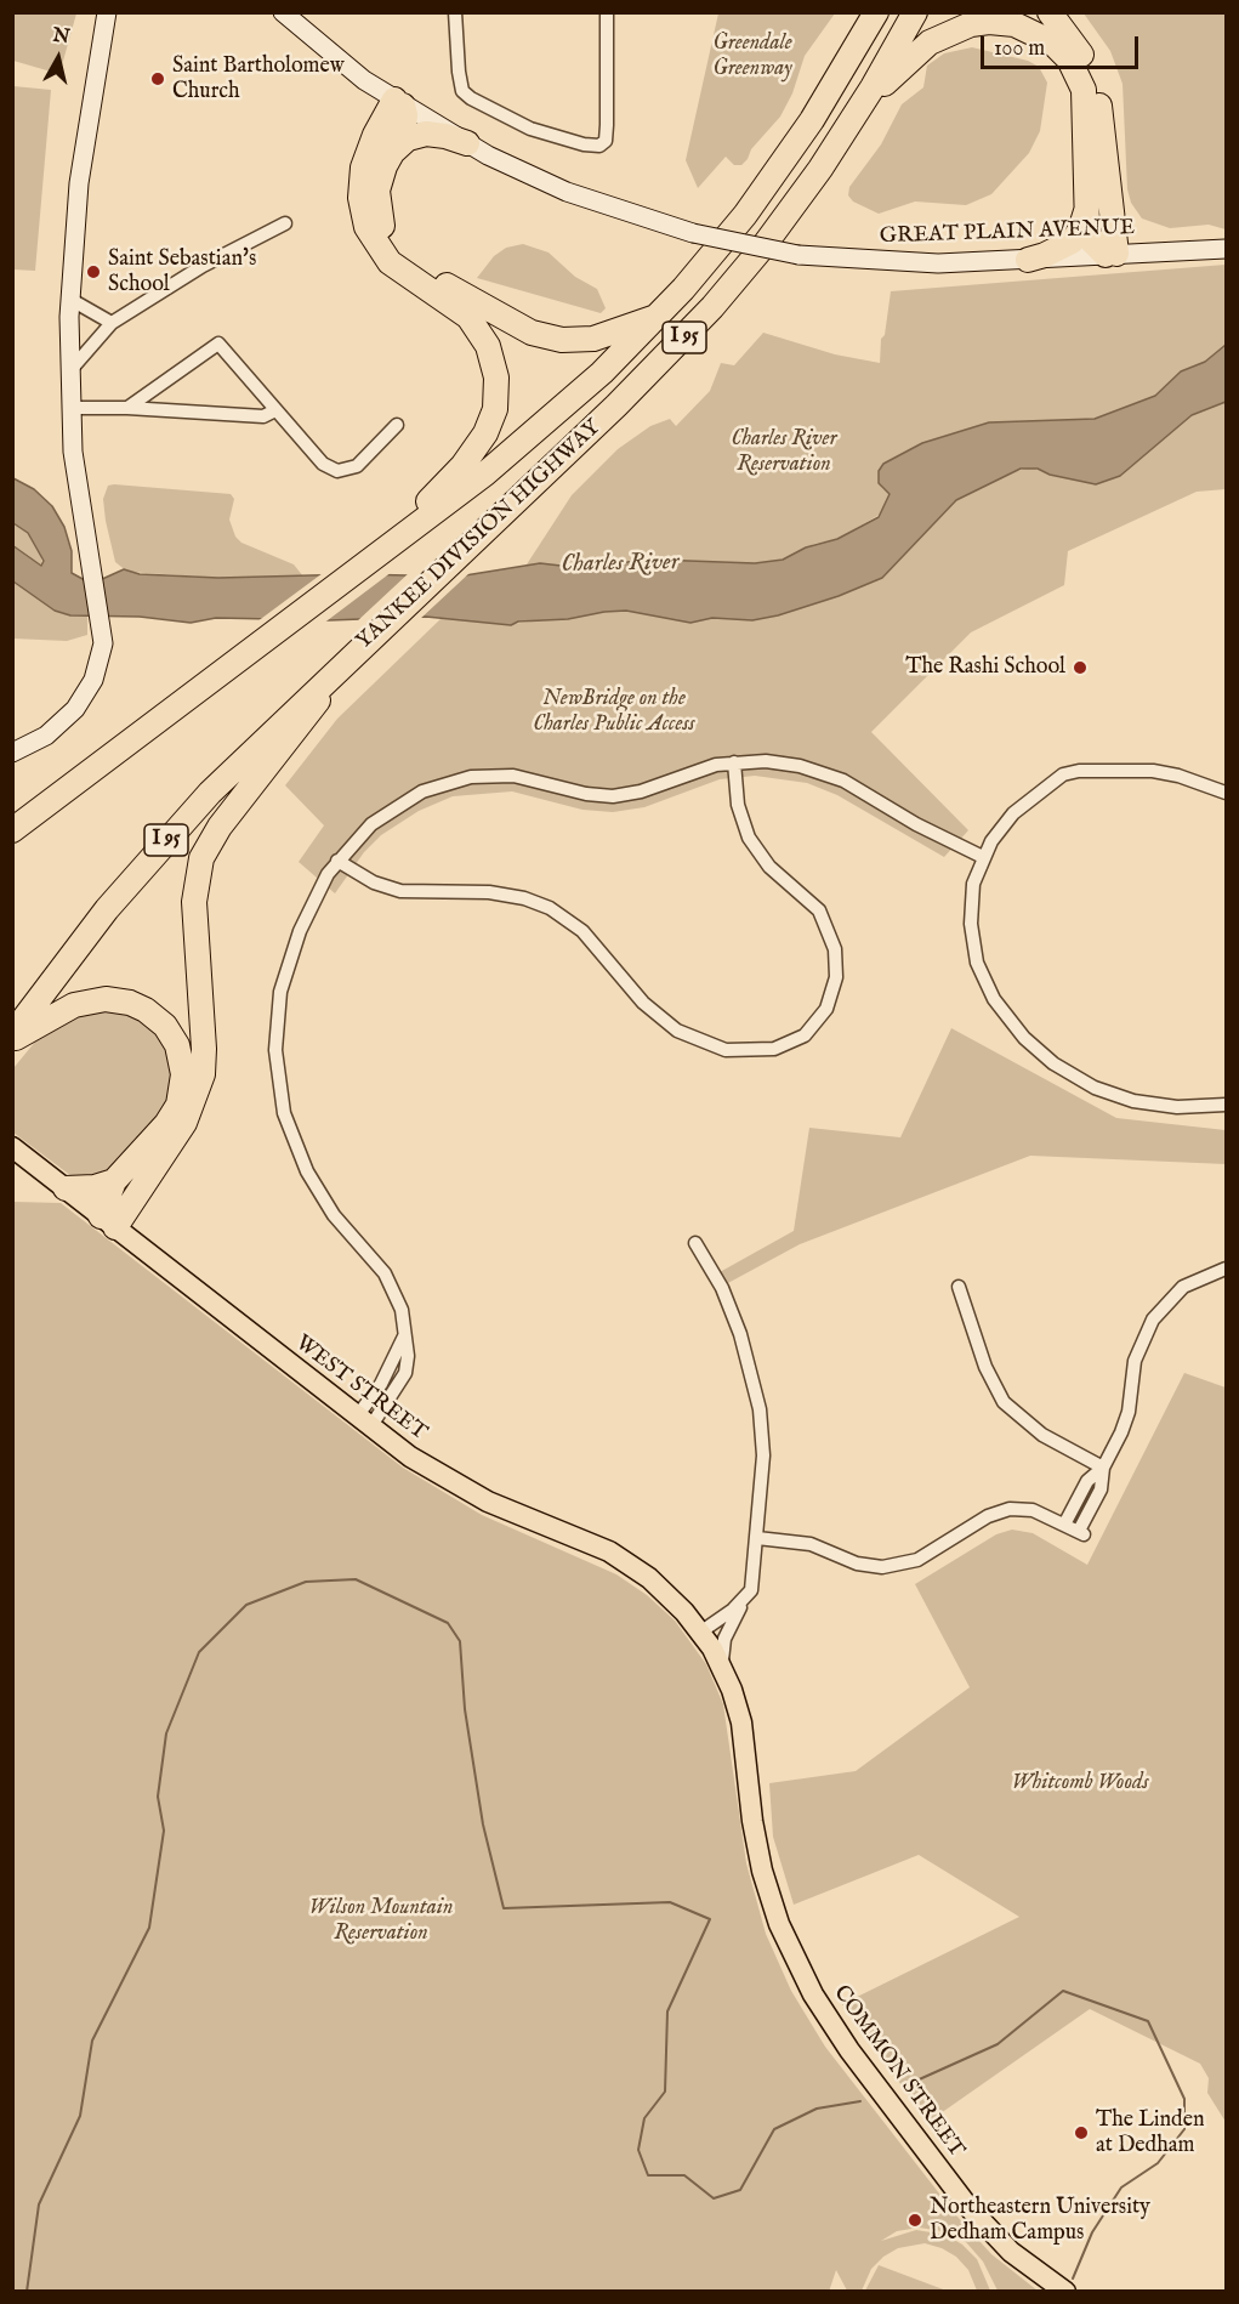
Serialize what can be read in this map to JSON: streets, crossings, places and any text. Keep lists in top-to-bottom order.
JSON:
{
  "streets": {
    "highway": ["I 95", "YANKEE DIVISION HIGHWAY"],
    "main road": ["GREAT PLAIN AVENUE", "WEST STREET", "COMMON STREET"]
  },
  "crossings": [
    ["WEST STREET", "COMMON STREET"]
  ],
  "water": ["Charles River"],
  "parks": [
    "Greendale Greenway",
    "Charles River Reservation",
    "NewBridge on the Charles Public Access",
    "Whitcomb Woods",
    "Wilson Mountain Reservation"
  ],
  "places": [
    "Saint Bartholomew Church",
    "Saint Sebastian's School",
    "The Rashi School",
    "The Linden at Dedham",
    "Northeastern University Dedham Campus"
  ],
  "scale_bar": "100 m",
  "north": "top"
}
